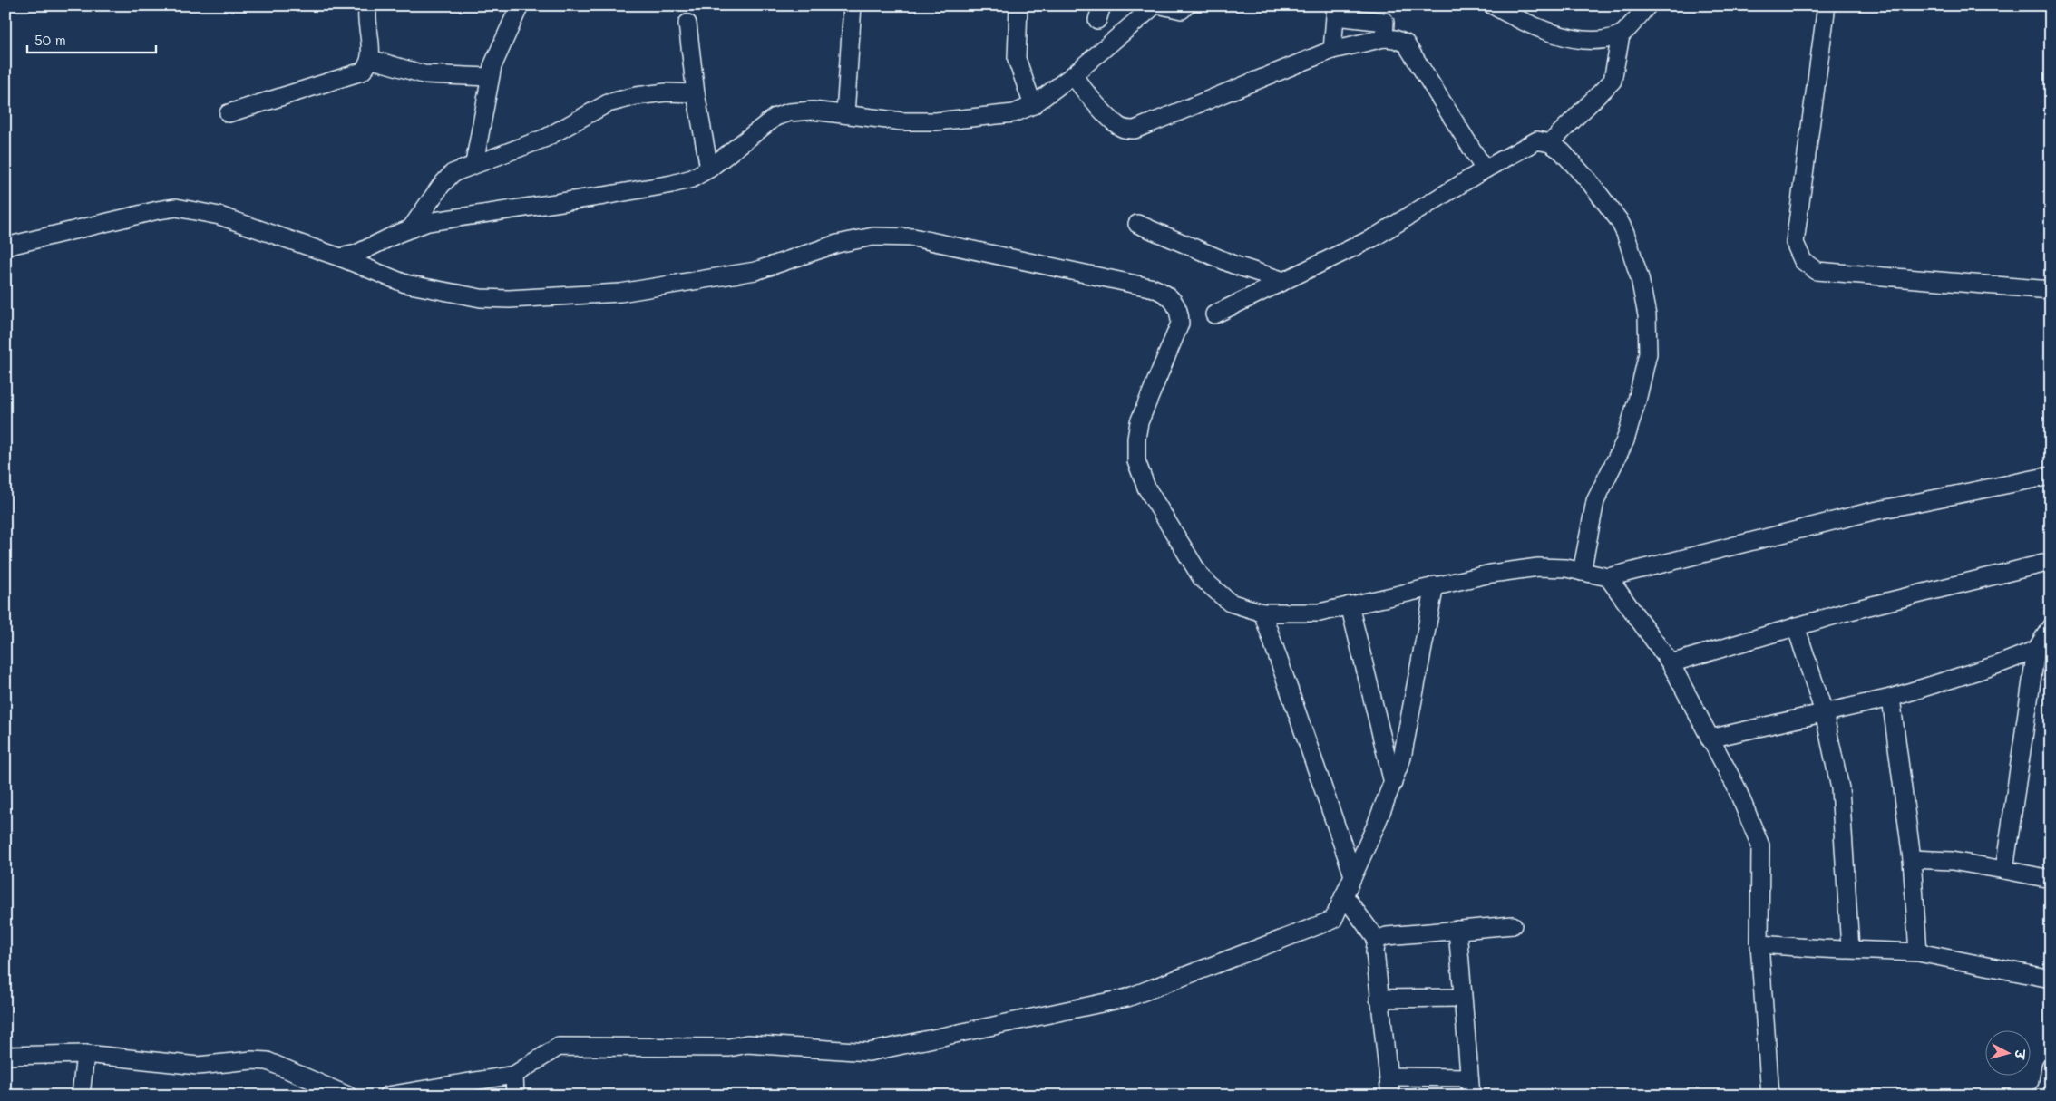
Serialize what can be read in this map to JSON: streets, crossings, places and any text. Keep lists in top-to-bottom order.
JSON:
{
  "scale_bar": "50 m",
  "north": "right"
}
